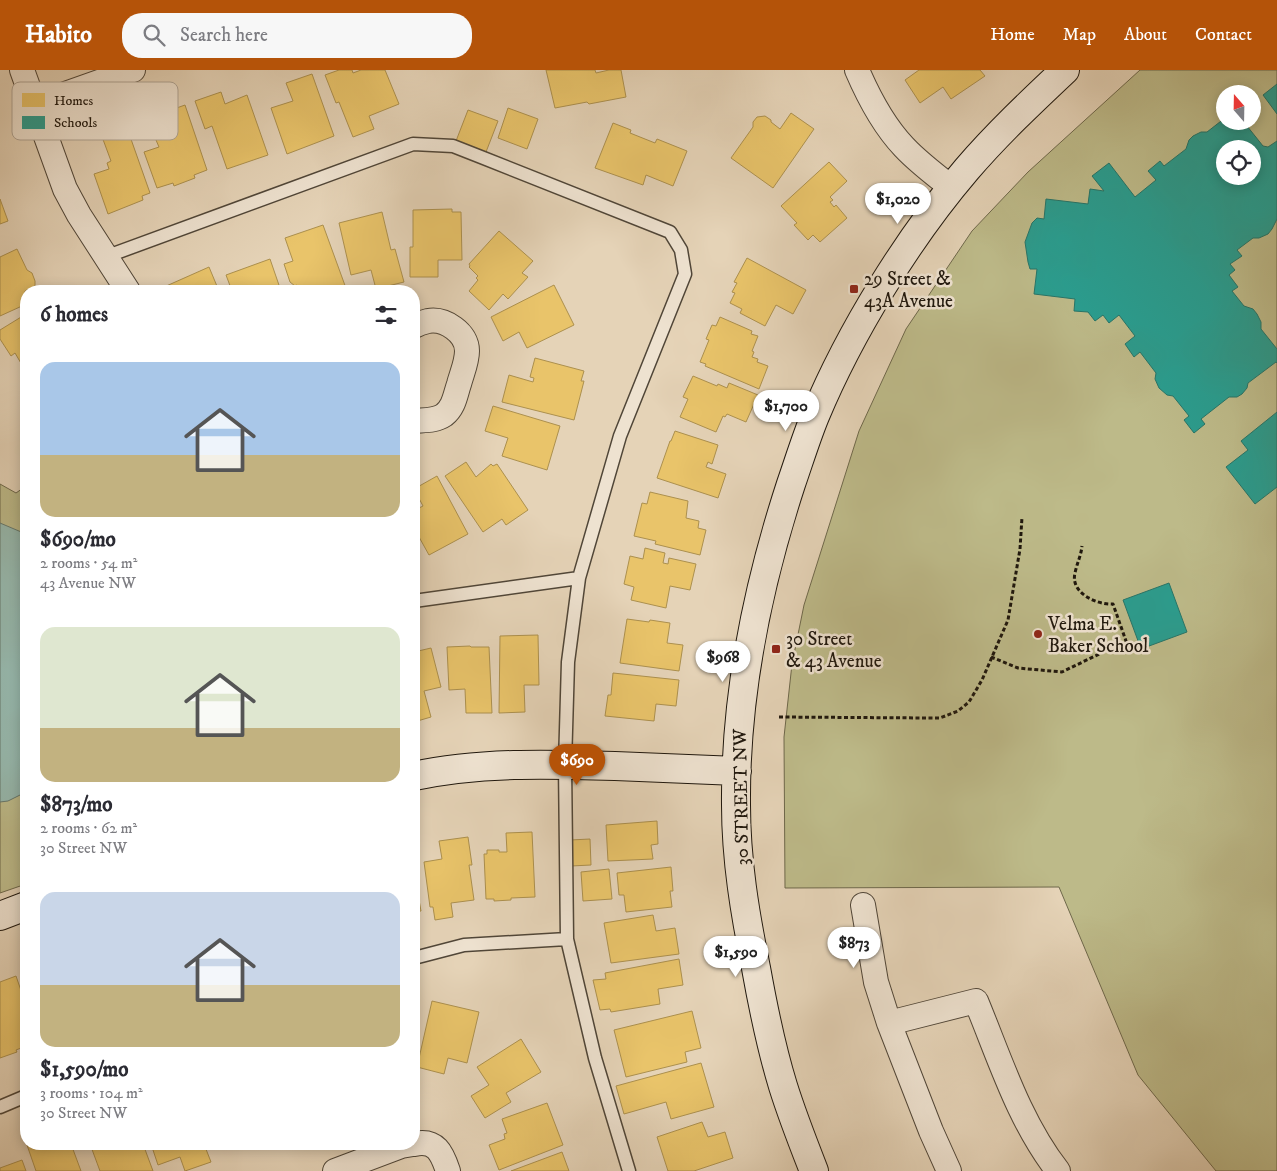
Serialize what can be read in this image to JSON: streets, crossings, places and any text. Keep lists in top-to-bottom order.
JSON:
{
  "streets": {
    "street": ["30 STREET NW"]
  },
  "places": {
    "transit": ["29 Street & 43A Avenue", "30 Street & 43 Avenue"],
    "other": ["Velma E. Baker School"]
  },
  "legend": ["Homes", "Schools"],
  "north": "top",
  "page": {
    "header": "Habito",
    "search": "Search here",
    "nav": [
      "Home",
      "Map",
      "About",
      "Contact"
    ],
    "price": [
      "$1,020",
      "$1,700",
      "$968",
      "$690",
      "$873",
      "$1,590"
    ],
    "heading": "6 homes",
    "list": [
      {
        "name": "$690/mo",
        "note": "2 rooms · 54 m² · 43 Avenue NW"
      },
      {
        "name": "$873/mo",
        "note": "2 rooms · 62 m² · 30 Street NW"
      },
      {
        "name": "$1,590/mo",
        "note": "3 rooms · 104 m² · 30 Street NW"
      }
    ]
  }
}
